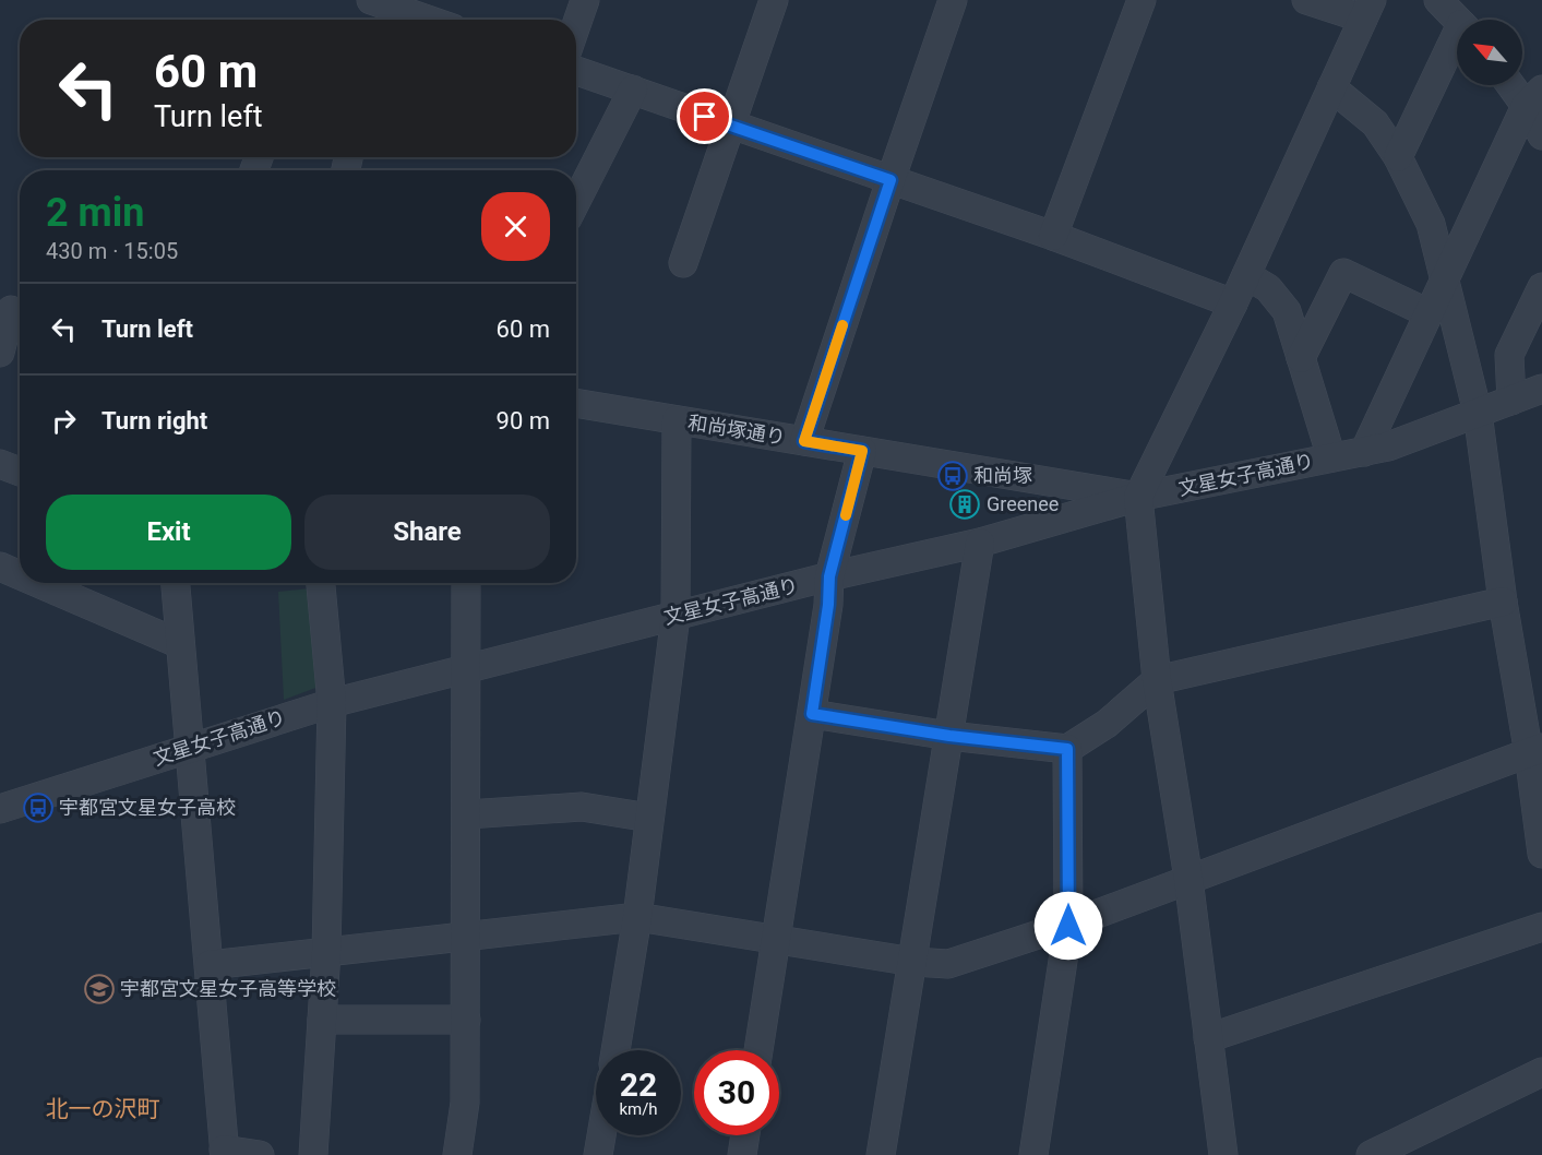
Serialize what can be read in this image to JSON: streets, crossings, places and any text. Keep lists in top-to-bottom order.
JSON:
{
  "streets": {
    "street": ["和尚塚通り", "文星女子高通り"]
  },
  "crossings": [
    ["和尚塚通り", "文星女子高通り"]
  ],
  "districts": ["北一の沢町"],
  "places": {
    "bus stop": ["和尚塚", "宇都宮文星女子高校"],
    "building": ["Greenee"],
    "school or university": ["宇都宮文星女子高等学校"]
  },
  "north": "top left",
  "page": {
    "turn": ["60 m", "Turn left"],
    "heading": ["2 min", "430 m · 15:05"],
    "list": [
      {
        "name": "Turn left",
        "value": "60 m"
      },
      {
        "name": "Turn right",
        "value": "90 m"
      }
    ],
    "buttons": ["Exit", "Share"],
    "speed": "22 km/h",
    "limit": "30"
  }
}
